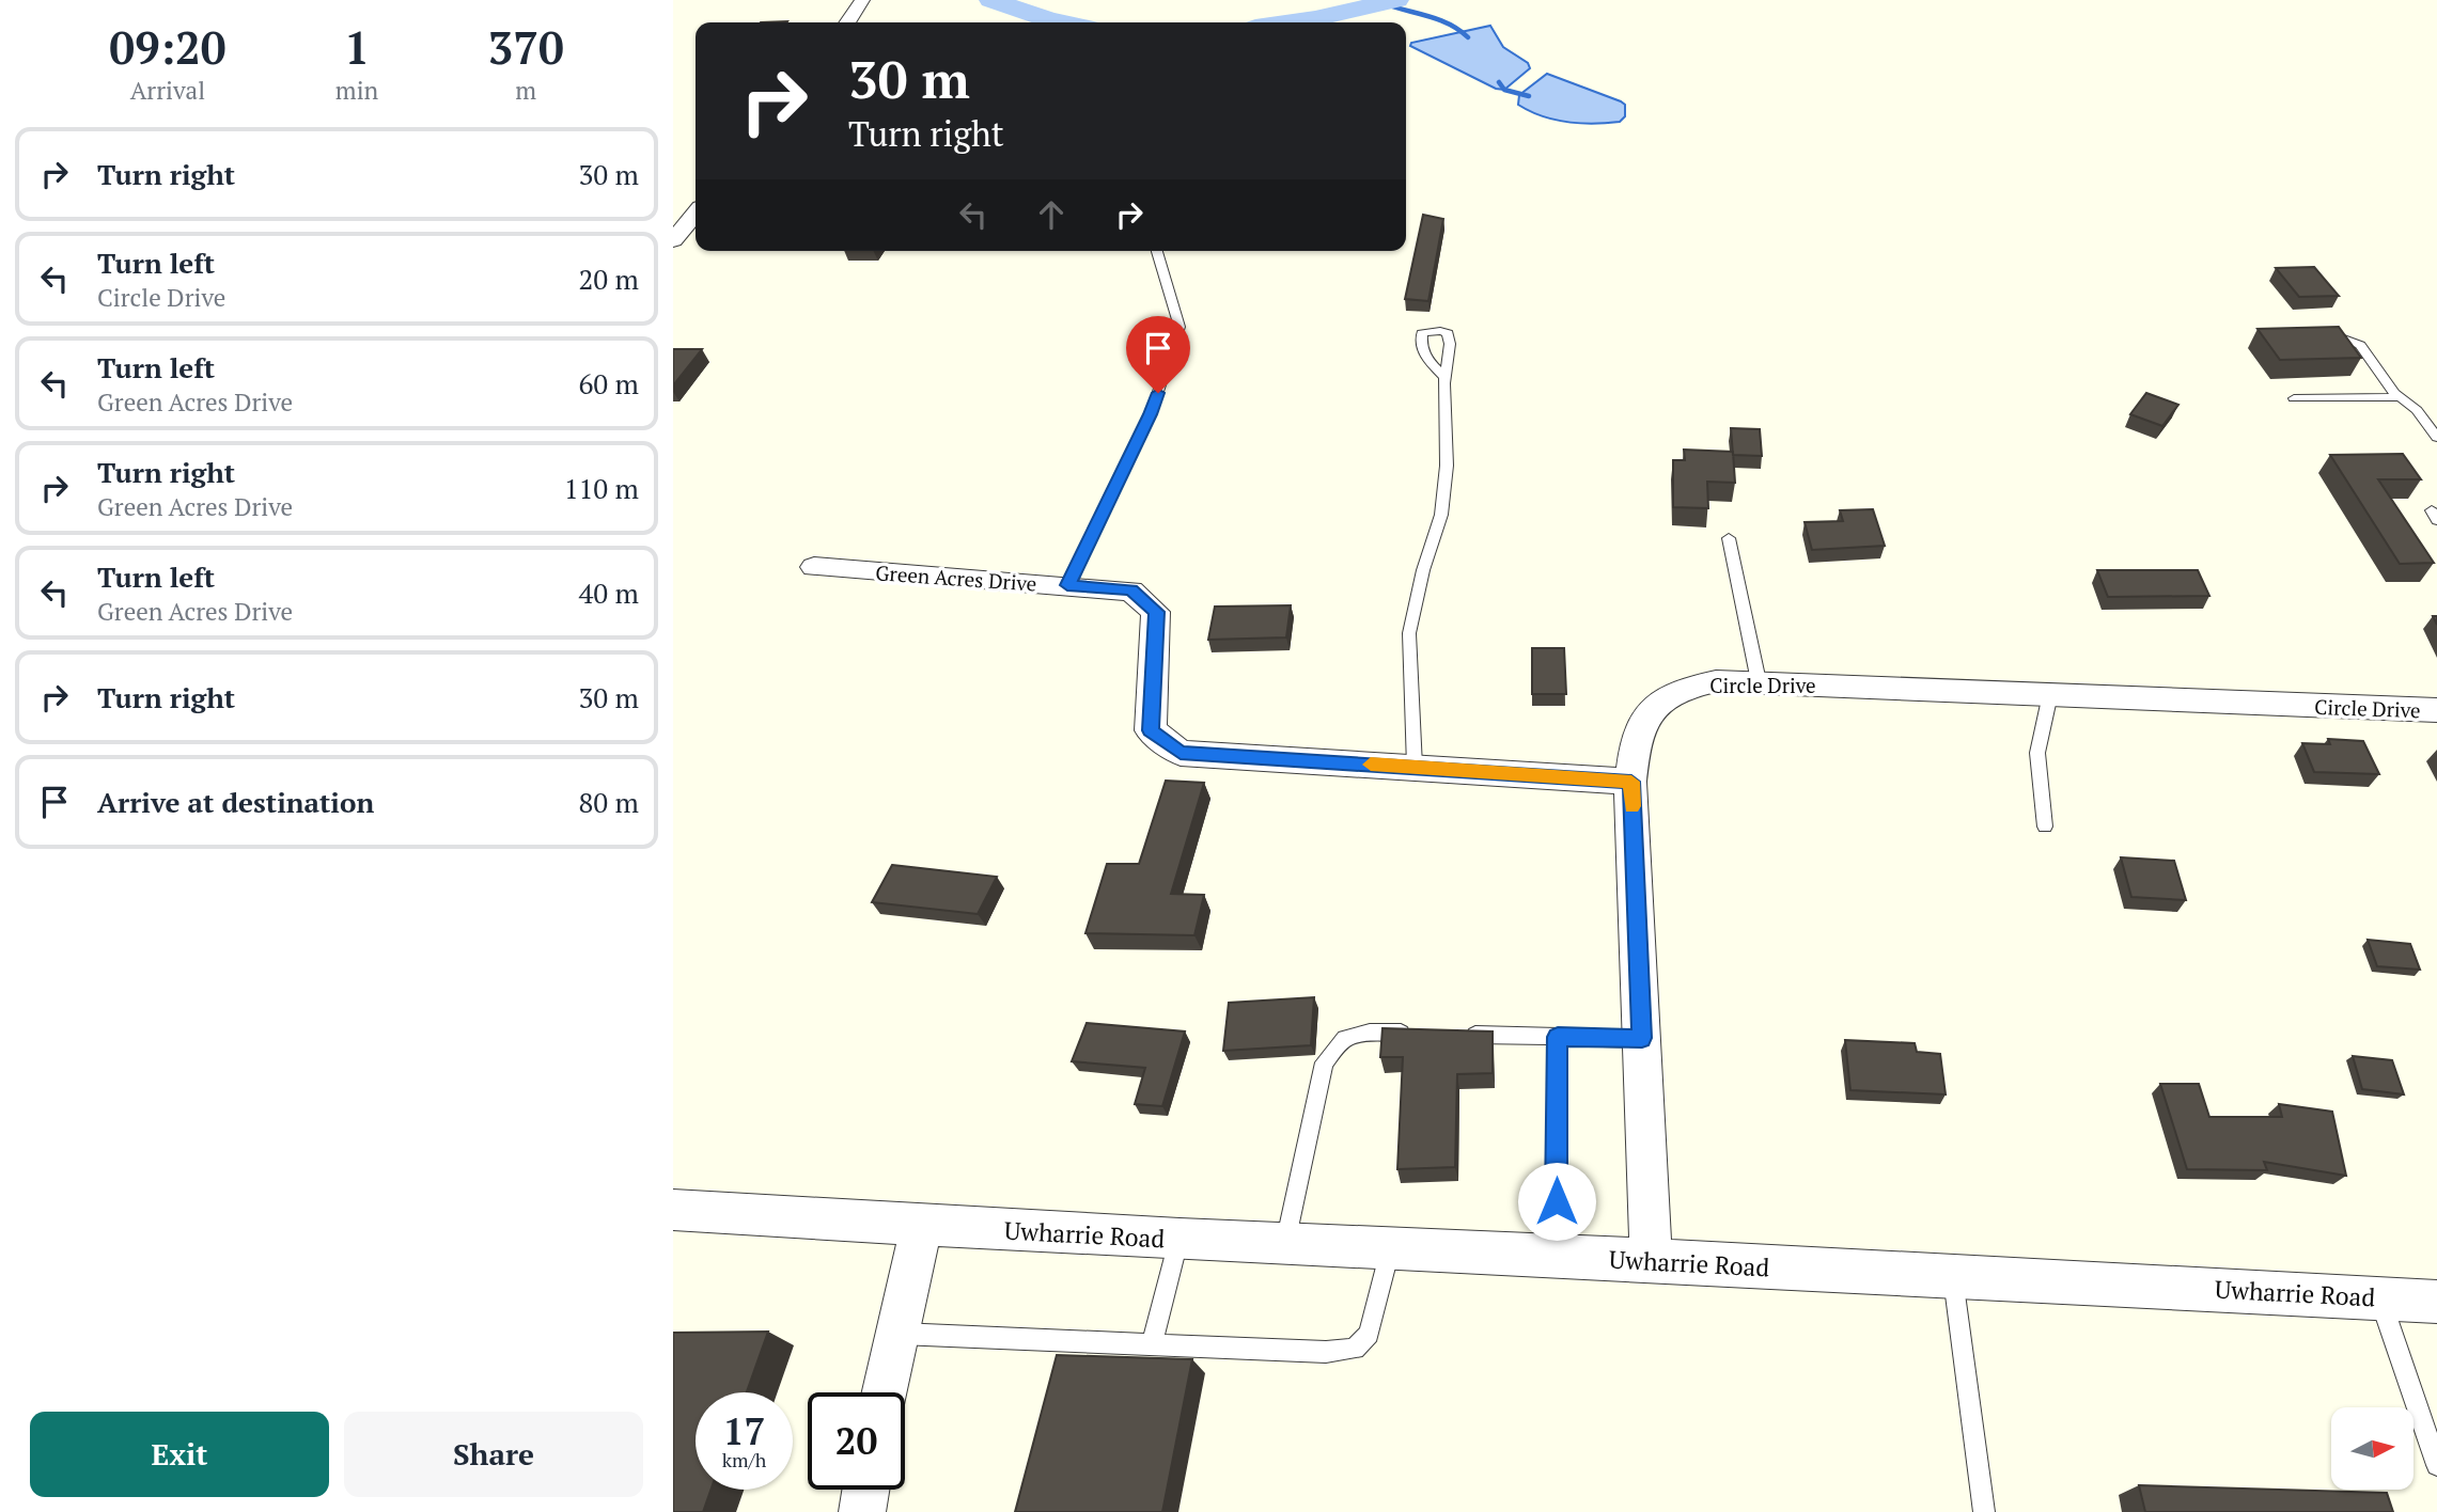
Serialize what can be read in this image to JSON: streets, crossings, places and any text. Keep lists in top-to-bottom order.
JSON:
{
  "streets": {
    "street": ["Green Acres Drive", "Circle Drive", "Uwharrie Road"]
  },
  "crossings": [
    ["Green Acres Drive", "Circle Drive"],
    ["Circle Drive", "Uwharrie Road"]
  ],
  "north": "right",
  "page": {
    "eta": [
      "09:20",
      "Arrival",
      "1",
      "min",
      "370",
      "m"
    ],
    "turn": ["30 m", "Turn right"],
    "list": [
      {
        "name": "Turn right",
        "value": "30 m"
      },
      {
        "name": "Turn left",
        "note": "Circle Drive",
        "value": "20 m"
      },
      {
        "name": "Turn left",
        "note": "Green Acres Drive",
        "value": "60 m"
      },
      {
        "name": "Turn right",
        "note": "Green Acres Drive",
        "value": "110 m"
      },
      {
        "name": "Turn left",
        "note": "Green Acres Drive",
        "value": "40 m"
      },
      {
        "name": "Turn right",
        "value": "30 m"
      },
      {
        "name": "Arrive at destination",
        "value": "80 m"
      }
    ],
    "speed": "17 km/h",
    "limit": "20",
    "buttons": ["Exit", "Share"]
  }
}
